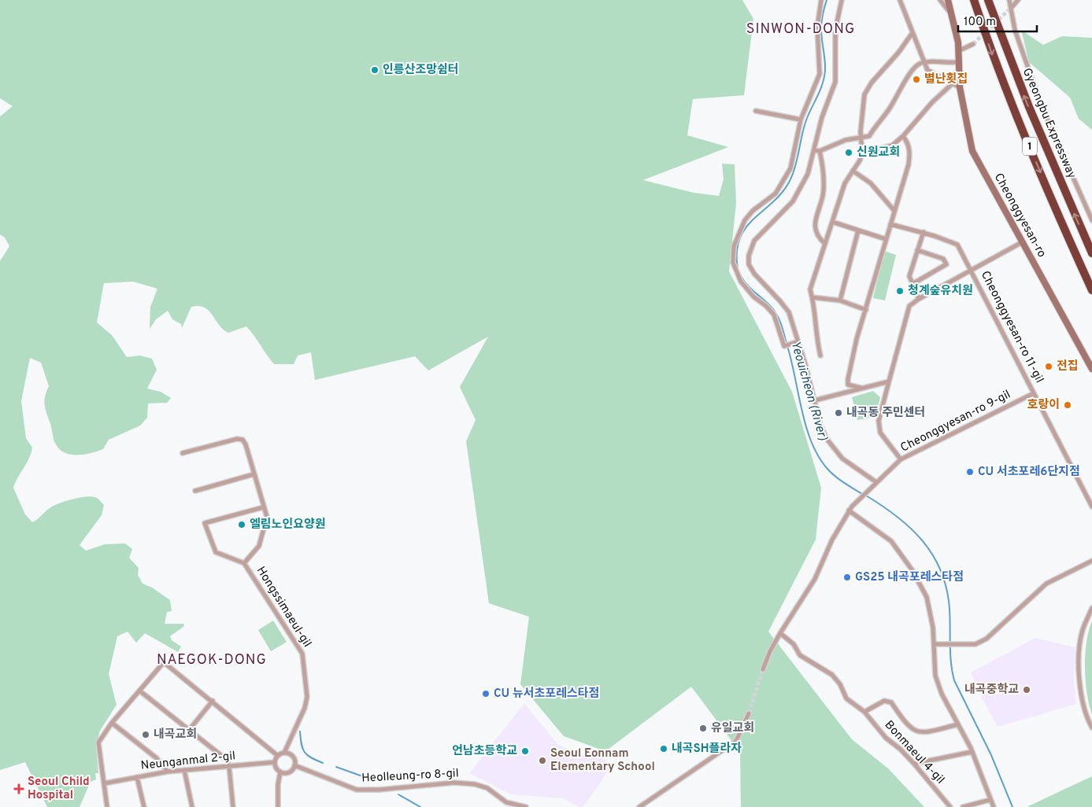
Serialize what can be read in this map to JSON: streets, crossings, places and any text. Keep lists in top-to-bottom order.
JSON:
{
  "streets": {
    "highway": ["Gyeongbu Expressway", "1"],
    "street": [
      "Cheonggyesan-ro",
      "Cheonggyesan-ro 11-gil",
      "Cheonggyesan-ro 9-gil",
      "Hongssimaeul-gil",
      "Bonmaeul 4-gil",
      "Neunganmal 2-gil",
      "Heolleung-ro 8-gil"
    ]
  },
  "crossings": [
    ["Cheonggyesan-ro", "Cheonggyesan-ro 11-gil"],
    ["Cheonggyesan-ro 11-gil", "Cheonggyesan-ro 9-gil"],
    ["Hongssimaeul-gil", "Neunganmal 2-gil"],
    ["Hongssimaeul-gil", "Heolleung-ro 8-gil"],
    ["Neunganmal 2-gil", "Heolleung-ro 8-gil"]
  ],
  "districts": ["SINWON-DONG", "NAEGOK-DONG"],
  "water": ["Yeouicheon (River)"],
  "places": {
    "other": [
      "인릉산조망쉼터",
      "별난횟집",
      "신원교회",
      "청계숲유치원",
      "전집",
      "호랑이",
      "내곡동 주민센터",
      "CU 서초포레6단지점",
      "엘림노인요양원",
      "GS25 내곡포레스타점",
      "내곡중학교",
      "CU 뉴서초포레스타점",
      "유일교회",
      "내곡교회",
      "내곡SH플라자",
      "언남초등학교",
      "Seoul Eonnam Elementary School"
    ],
    "health": ["Seoul Child Hospital"]
  },
  "scale_bar": "100 m"
}
